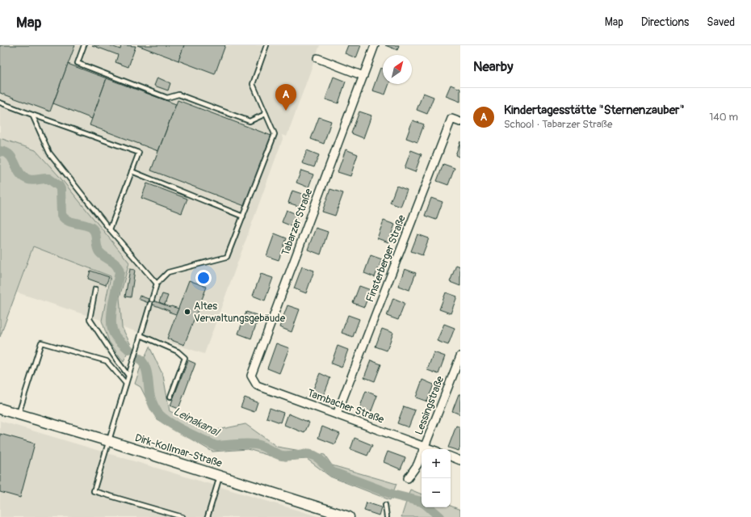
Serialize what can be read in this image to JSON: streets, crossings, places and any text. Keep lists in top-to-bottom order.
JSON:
{
  "streets": {
    "street": [
      "Tabarzer Straße",
      "Finsterberger Straße",
      "Lessingstraße",
      "Tambacher Straße",
      "Dirk-Kollmar-Straße"
    ]
  },
  "crossings": [
    ["Tabarzer Straße", "Tambacher Straße"],
    ["Finsterberger Straße", "Tambacher Straße"],
    ["Lessingstraße", "Tambacher Straße"]
  ],
  "water": ["Leinakanal"],
  "places": ["Altes Verwaltungsgebäude"],
  "north": "top right",
  "page": {
    "header": "Map",
    "nav": ["Map", "Directions", "Saved"],
    "heading": "Nearby",
    "pins": "A",
    "list": [
      {
        "mark": "A",
        "name": "Kindertagesstätte \"Sternenzauber\"",
        "note": "School · Tabarzer Straße",
        "value": "140 m"
      }
    ],
    "map_buttons": ["+", "−"]
  }
}
